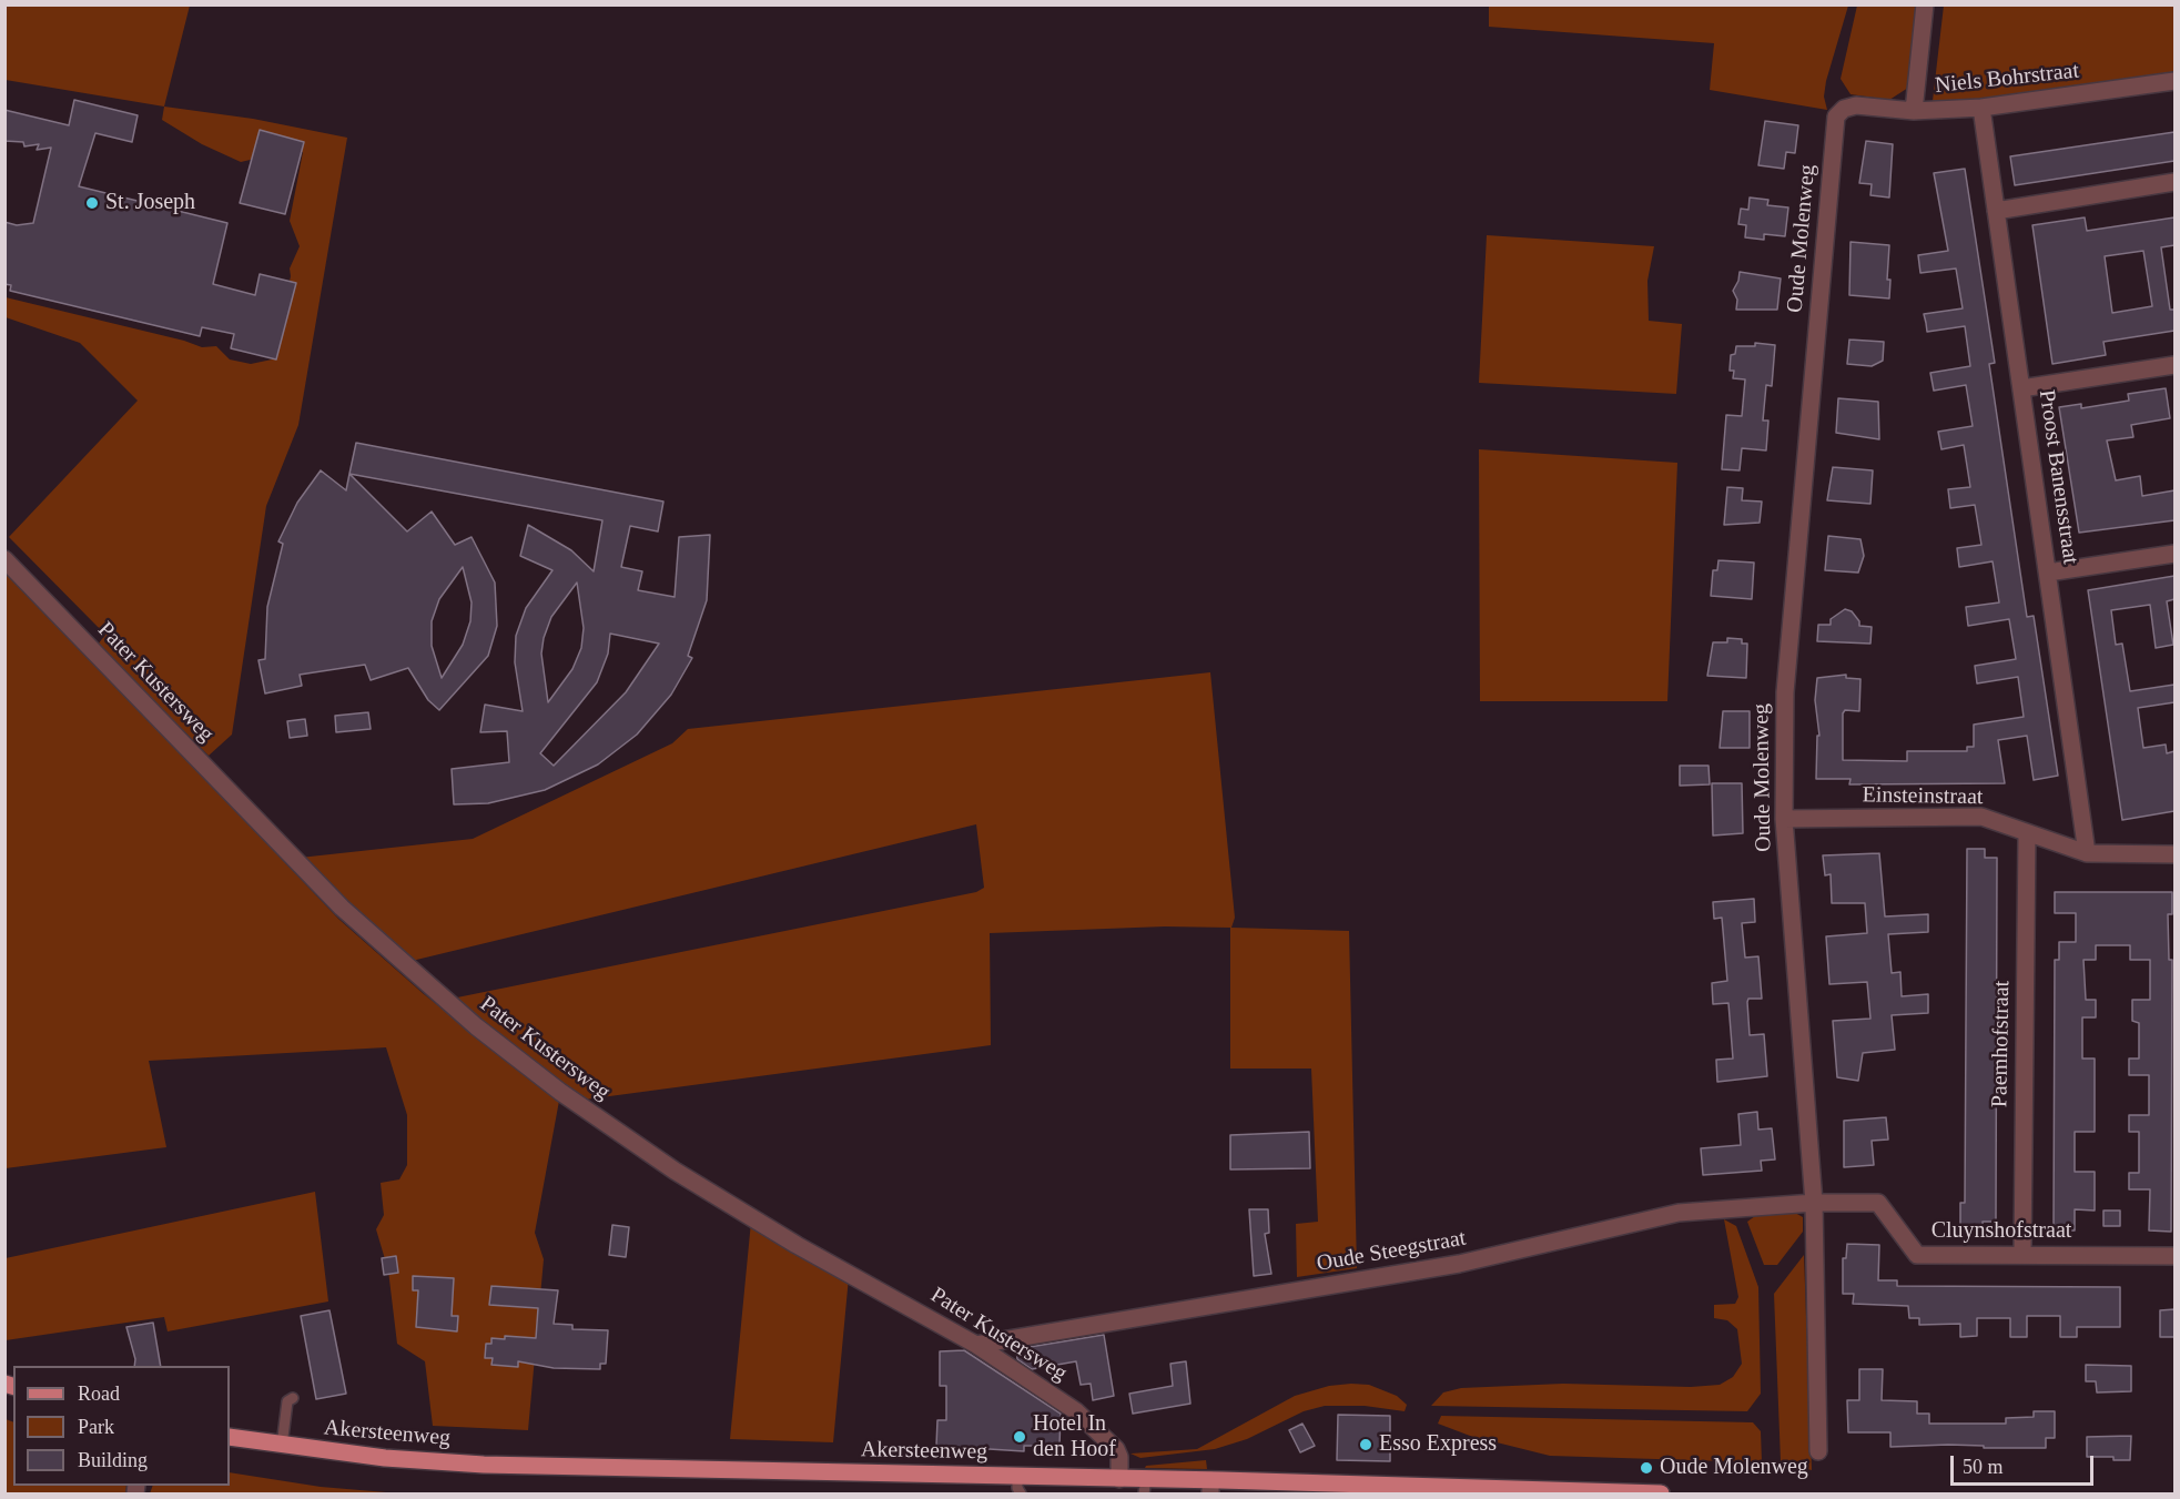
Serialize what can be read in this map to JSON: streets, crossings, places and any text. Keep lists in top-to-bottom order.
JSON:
{
  "streets": {
    "main road": ["Akersteenweg"],
    "street": [
      "Niels Bohrstraat",
      "Oude Molenweg",
      "Proost Banensstraat",
      "Pater Kustersweg",
      "Einsteinstraat",
      "Paemhofstraat",
      "Cluynshofstraat",
      "Oude Steegstraat"
    ]
  },
  "crossings": [
    ["Niels Bohrstraat", "Oude Molenweg"],
    ["Niels Bohrstraat", "Proost Banensstraat"],
    ["Oude Molenweg", "Einsteinstraat"],
    ["Oude Molenweg", "Cluynshofstraat"],
    ["Oude Molenweg", "Oude Steegstraat"],
    ["Proost Banensstraat", "Einsteinstraat"],
    ["Pater Kustersweg", "Oude Steegstraat"],
    ["Pater Kustersweg", "Akersteenweg"],
    ["Einsteinstraat", "Paemhofstraat"],
    ["Paemhofstraat", "Cluynshofstraat"],
    ["Cluynshofstraat", "Oude Steegstraat"]
  ],
  "places": [
    "St. Joseph",
    "Hotel In den Hoof",
    "Esso Express",
    "Oude Molenweg"
  ],
  "legend": ["Road", "Park", "Building"],
  "scale_bar": "50 m"
}
